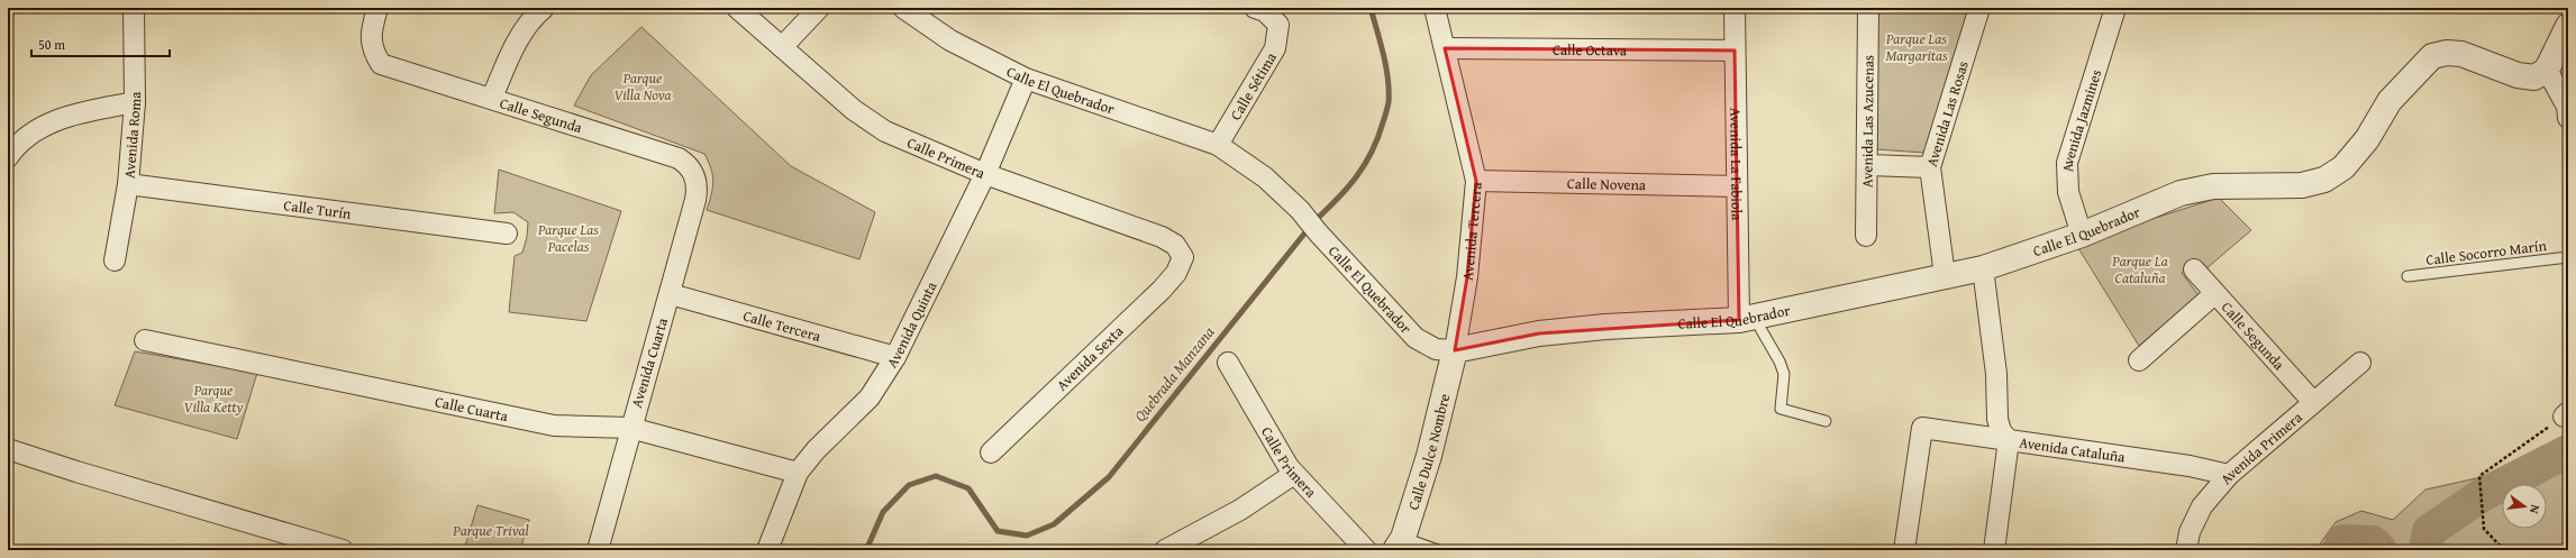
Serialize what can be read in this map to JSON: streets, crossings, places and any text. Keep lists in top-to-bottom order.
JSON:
{
  "streets": {
    "street": [
      "Calle Octava",
      "Calle Sétima",
      "Calle El Quebrador",
      "Calle Segunda",
      "Avenida Las Rosas",
      "Avenida Las Azucenas",
      "Avenida Jazmines",
      "Avenida Roma",
      "Calle Primera",
      "Avenida La Fabiola",
      "Calle Novena",
      "Calle Turín",
      "Avenida Tercera",
      "Avenida Quinta",
      "Calle Tercera",
      "Avenida Sexta",
      "Avenida Cuarta",
      "Calle Cuarta",
      "Avenida Primera",
      "Avenida Cataluña",
      "Calle Dulce Nombre"
    ],
    "lane": ["Calle Socorro Marín"]
  },
  "crossings": [
    ["Calle Octava", "Avenida La Fabiola"],
    ["Calle Octava", "Avenida Tercera"],
    ["Calle Sétima", "Calle El Quebrador"],
    ["Calle El Quebrador", "Avenida Las Rosas"],
    ["Calle El Quebrador", "Avenida Jazmines"],
    ["Calle El Quebrador", "Avenida La Fabiola"],
    ["Calle El Quebrador", "Avenida Tercera"],
    ["Calle El Quebrador", "Avenida Quinta"],
    ["Calle El Quebrador", "Avenida Cataluña"],
    ["Calle El Quebrador", "Calle Dulce Nombre"],
    ["Calle Segunda", "Avenida Cuarta"],
    ["Calle Segunda", "Avenida Primera"],
    ["Avenida Roma", "Calle Turín"],
    ["Calle Primera", "Avenida Quinta"],
    ["Calle Primera", "Avenida Sexta"],
    ["Avenida La Fabiola", "Calle Novena"],
    ["Calle Novena", "Avenida Tercera"],
    ["Avenida Tercera", "Calle Dulce Nombre"],
    ["Avenida Quinta", "Calle Tercera"],
    ["Avenida Quinta", "Calle Cuarta"],
    ["Calle Tercera", "Avenida Cuarta"],
    ["Avenida Cuarta", "Calle Cuarta"],
    ["Avenida Primera", "Avenida Cataluña"]
  ],
  "water": ["Quebrada Manzana"],
  "parks": [
    "Parque Las Margaritas",
    "Parque Villa Nova",
    "Parque Las Pacelas",
    "Parque La Cataluña",
    "Parque Villa Ketty",
    "Parque Trival"
  ],
  "scale_bar": "50 m",
  "north": "right"
}
